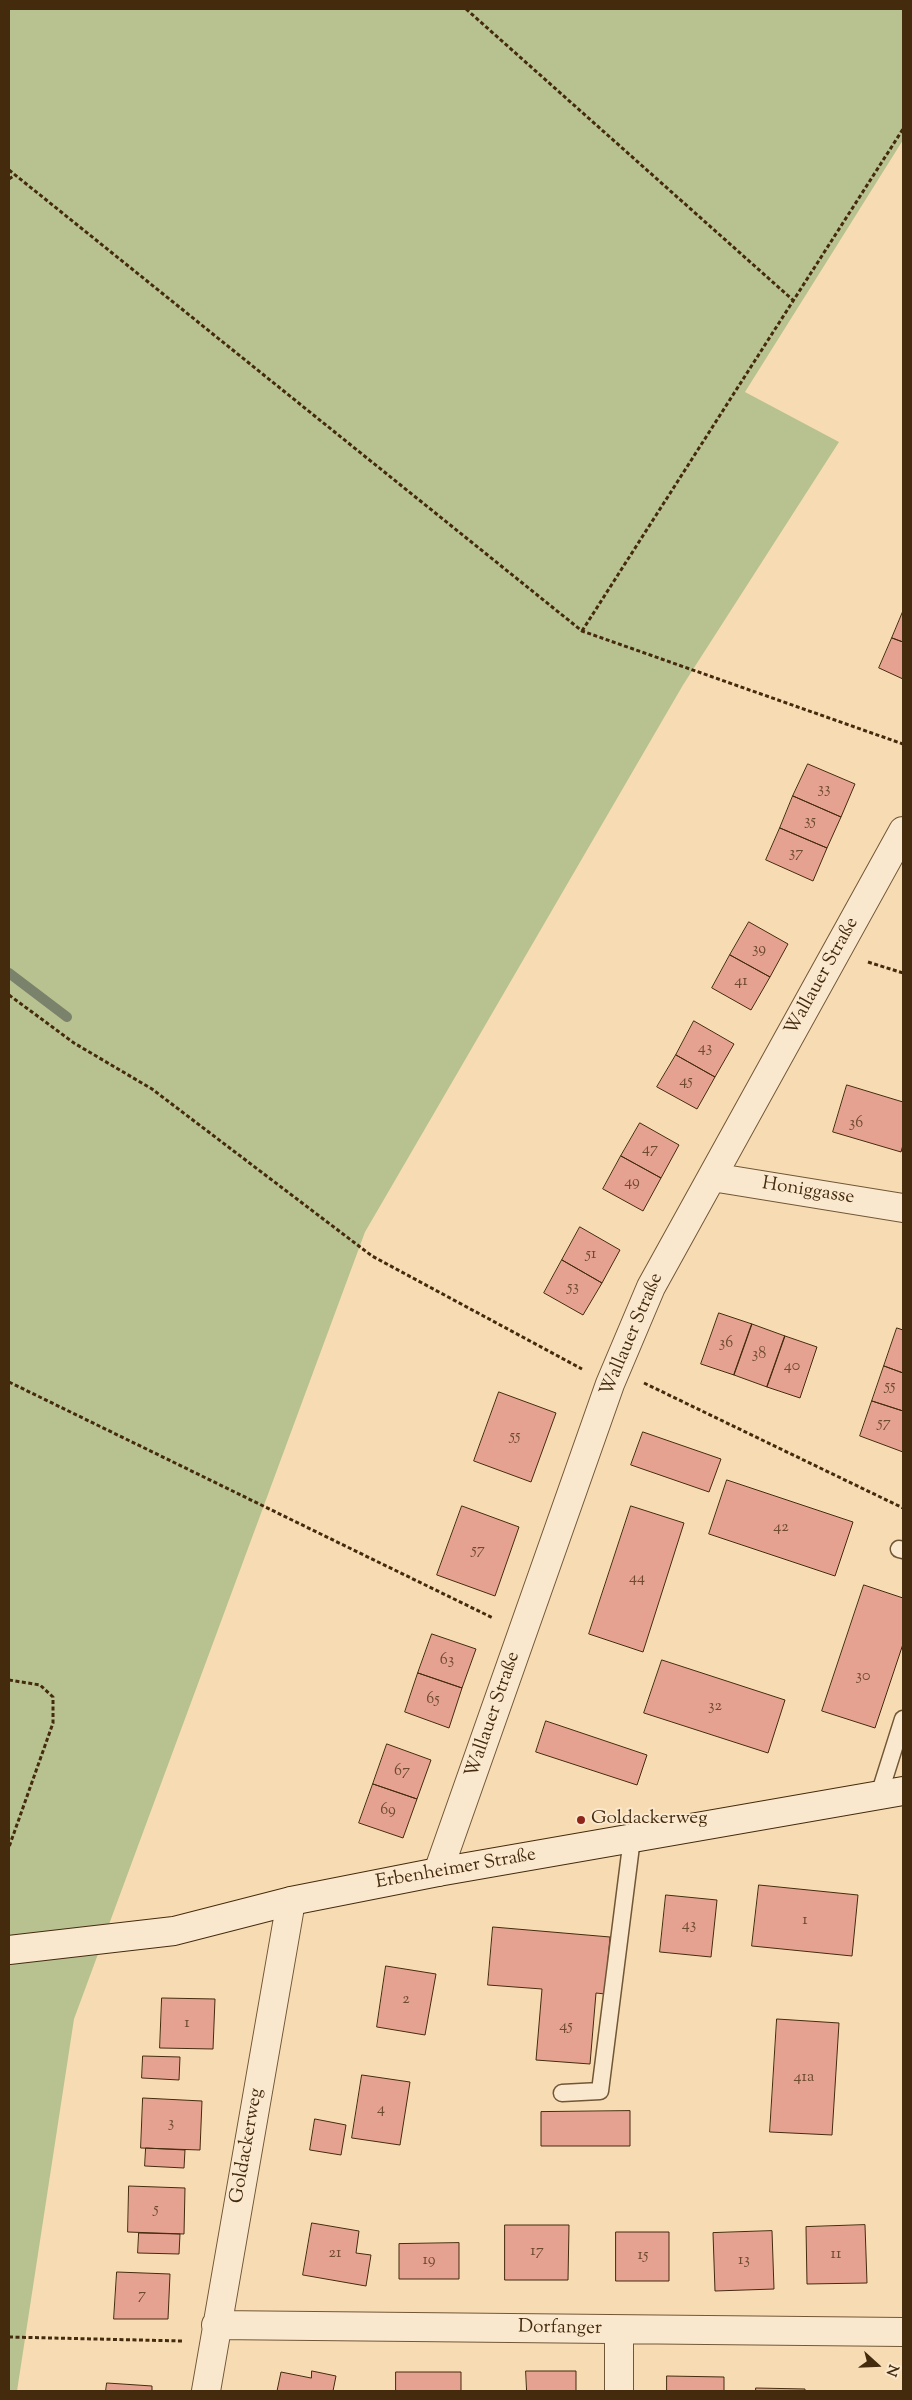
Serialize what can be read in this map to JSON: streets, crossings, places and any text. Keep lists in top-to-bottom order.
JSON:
{
  "streets": {
    "street": [
      "Wallauer Straße",
      "Honiggasse",
      "Erbenheimer Straße",
      "Goldackerweg",
      "Dorfanger"
    ]
  },
  "crossings": [
    ["Wallauer Straße", "Honiggasse"],
    ["Wallauer Straße", "Erbenheimer Straße"],
    ["Erbenheimer Straße", "Goldackerweg"],
    ["Goldackerweg", "Dorfanger"]
  ],
  "places": ["Goldackerweg"],
  "house_numbers": [
    "33",
    "35",
    "37",
    "39",
    "41",
    "43",
    "45",
    "36",
    "47",
    "49",
    "51",
    "53",
    "36",
    "38",
    "40",
    "55",
    "57",
    "55",
    "42",
    "57",
    "44",
    "63",
    "30",
    "65",
    "32",
    "67",
    "69",
    "1",
    "43",
    "2",
    "1",
    "45",
    "41a",
    "4",
    "3",
    "5",
    "17",
    "21",
    "11",
    "15",
    "19",
    "13",
    "7"
  ],
  "north": "right"
}
